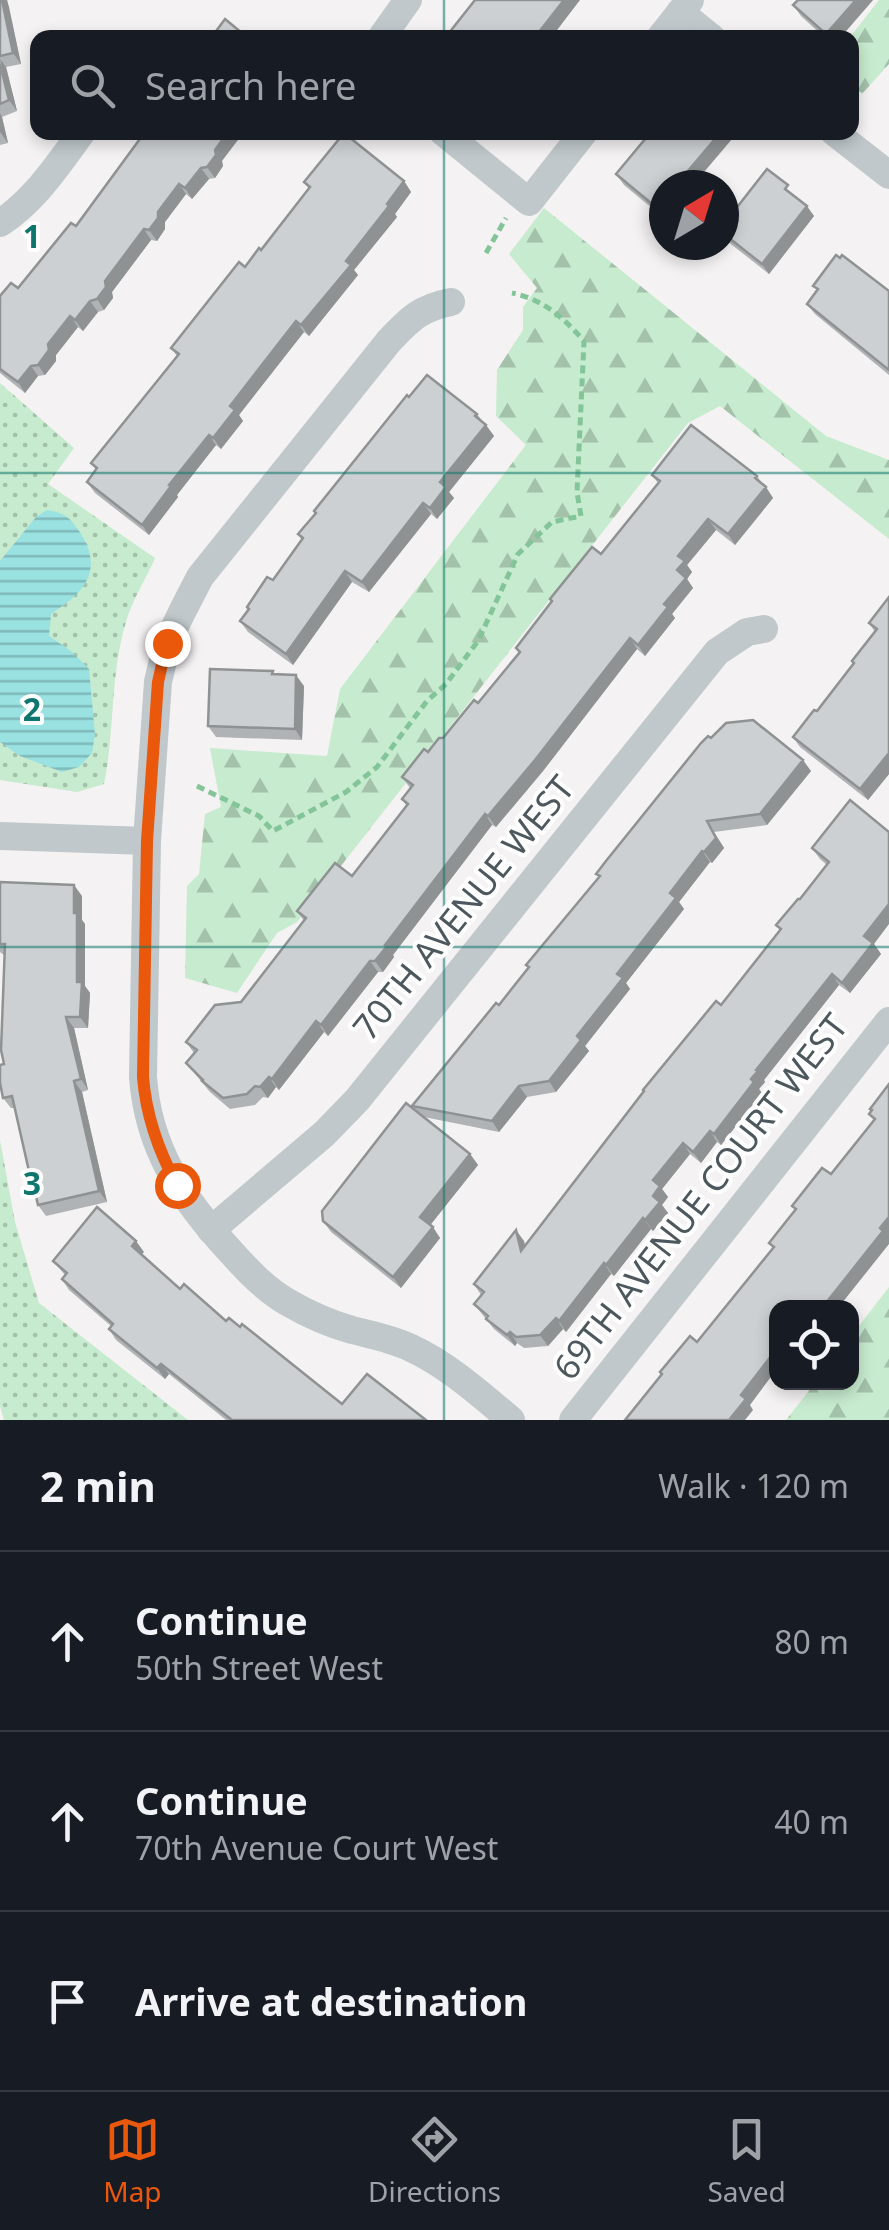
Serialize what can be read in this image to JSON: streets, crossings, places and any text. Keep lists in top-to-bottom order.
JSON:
{
  "streets": {
    "street": ["70TH AVENUE WEST", "69TH AVENUE COURT WEST"]
  },
  "north": "top right",
  "page": {
    "search": "Search here",
    "heading": ["2 min", "Walk · 120 m"],
    "list": [
      ["Continue", "50th Street West", "80 m"],
      ["Continue", "70th Avenue Court West", "40 m"],
      "Arrive at destination"
    ],
    "nav": ["Map", "Directions", "Saved"]
  },
  "grid": {
    "rows": ["1", "2", "3"]
  }
}
